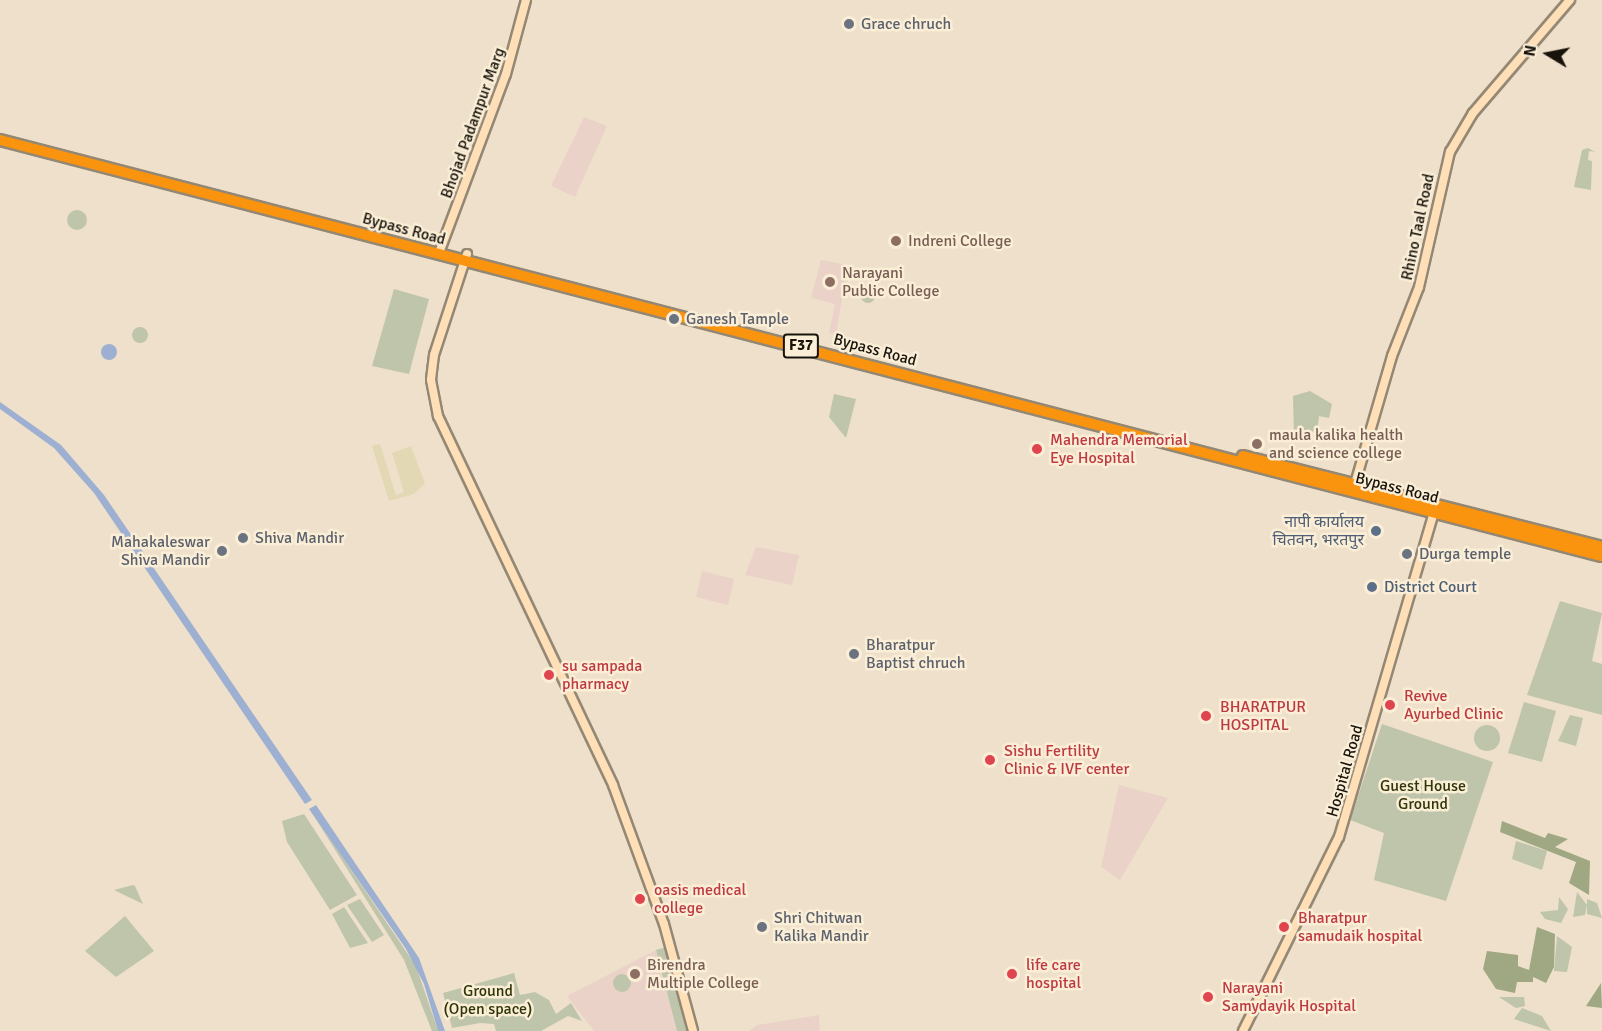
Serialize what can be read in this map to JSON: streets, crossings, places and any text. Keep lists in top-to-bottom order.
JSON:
{
  "streets": {
    "highway": ["Bypass Road", "F37"],
    "street": ["Bhojad Padampur Marg", "Rhino Taal Road", "Hospital Road"]
  },
  "crossings": [
    ["Bhojad Padampur Marg", "Bypass Road"],
    ["Rhino Taal Road", "Bypass Road"],
    ["Bypass Road", "Hospital Road"]
  ],
  "parks": ["Guest House Ground", "Ground (Open space)"],
  "places": [
    "Grace chruch",
    "Indreni College",
    "Narayani Public College",
    "Ganesh Tample",
    "maula kalika health and science college",
    "Mahendra Memorial Eye Hospital",
    "नापी कार्यालय चितवन, भरतपुर",
    "Shiva Mandir",
    "Mahakaleswar Shiva Mandir",
    "Durga temple",
    "District Court",
    "Bharatpur Baptist chruch",
    "su sampada pharmacy",
    "Revive Ayurbed Clinic",
    "BHARATPUR HOSPITAL",
    "Sishu Fertility Clinic & IVF center",
    "oasis medical college",
    "Shri Chitwan Kalika Mandir",
    "Bharatpur samudaik hospital",
    "Birendra Multiple College",
    "life care hospital",
    "Narayani Samydayik Hospital"
  ],
  "north": "left"
}
